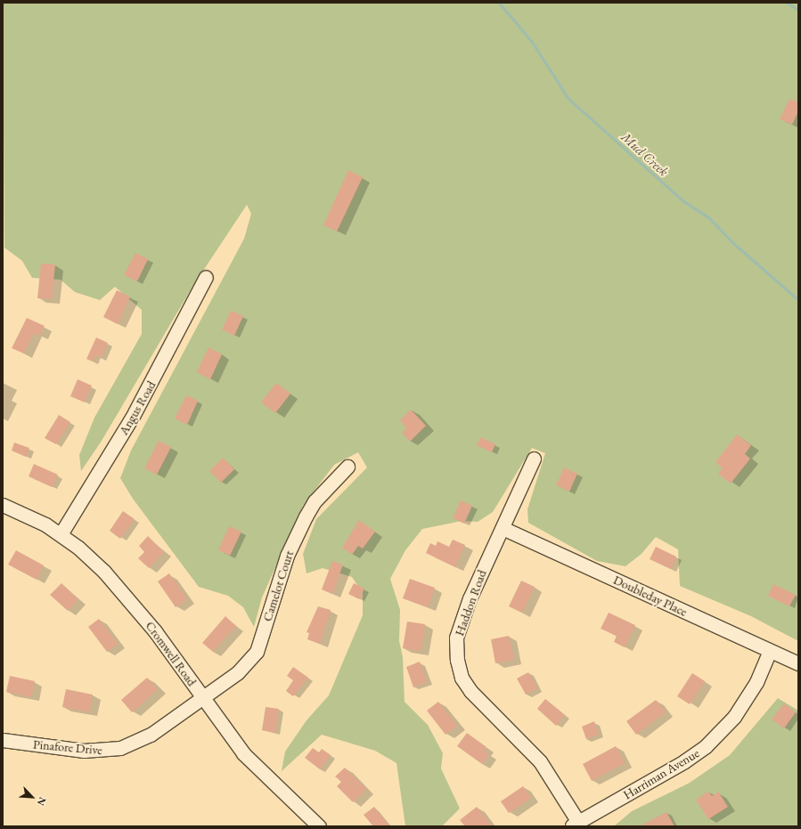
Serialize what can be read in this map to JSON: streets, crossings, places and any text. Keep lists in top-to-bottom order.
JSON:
{
  "streets": {
    "street": [
      "Angus Road",
      "Camelot Court",
      "Doubleday Place",
      "Haddon Road",
      "Cromwell Road",
      "Pinafore Drive",
      "Harriman Avenue"
    ]
  },
  "crossings": [
    ["Angus Road", "Cromwell Road"],
    ["Camelot Court", "Cromwell Road"],
    ["Camelot Court", "Pinafore Drive"],
    ["Doubleday Place", "Haddon Road"],
    ["Doubleday Place", "Harriman Avenue"],
    ["Haddon Road", "Harriman Avenue"],
    ["Cromwell Road", "Pinafore Drive"]
  ],
  "water": ["Mud Creek"],
  "north": "bottom right"
}
